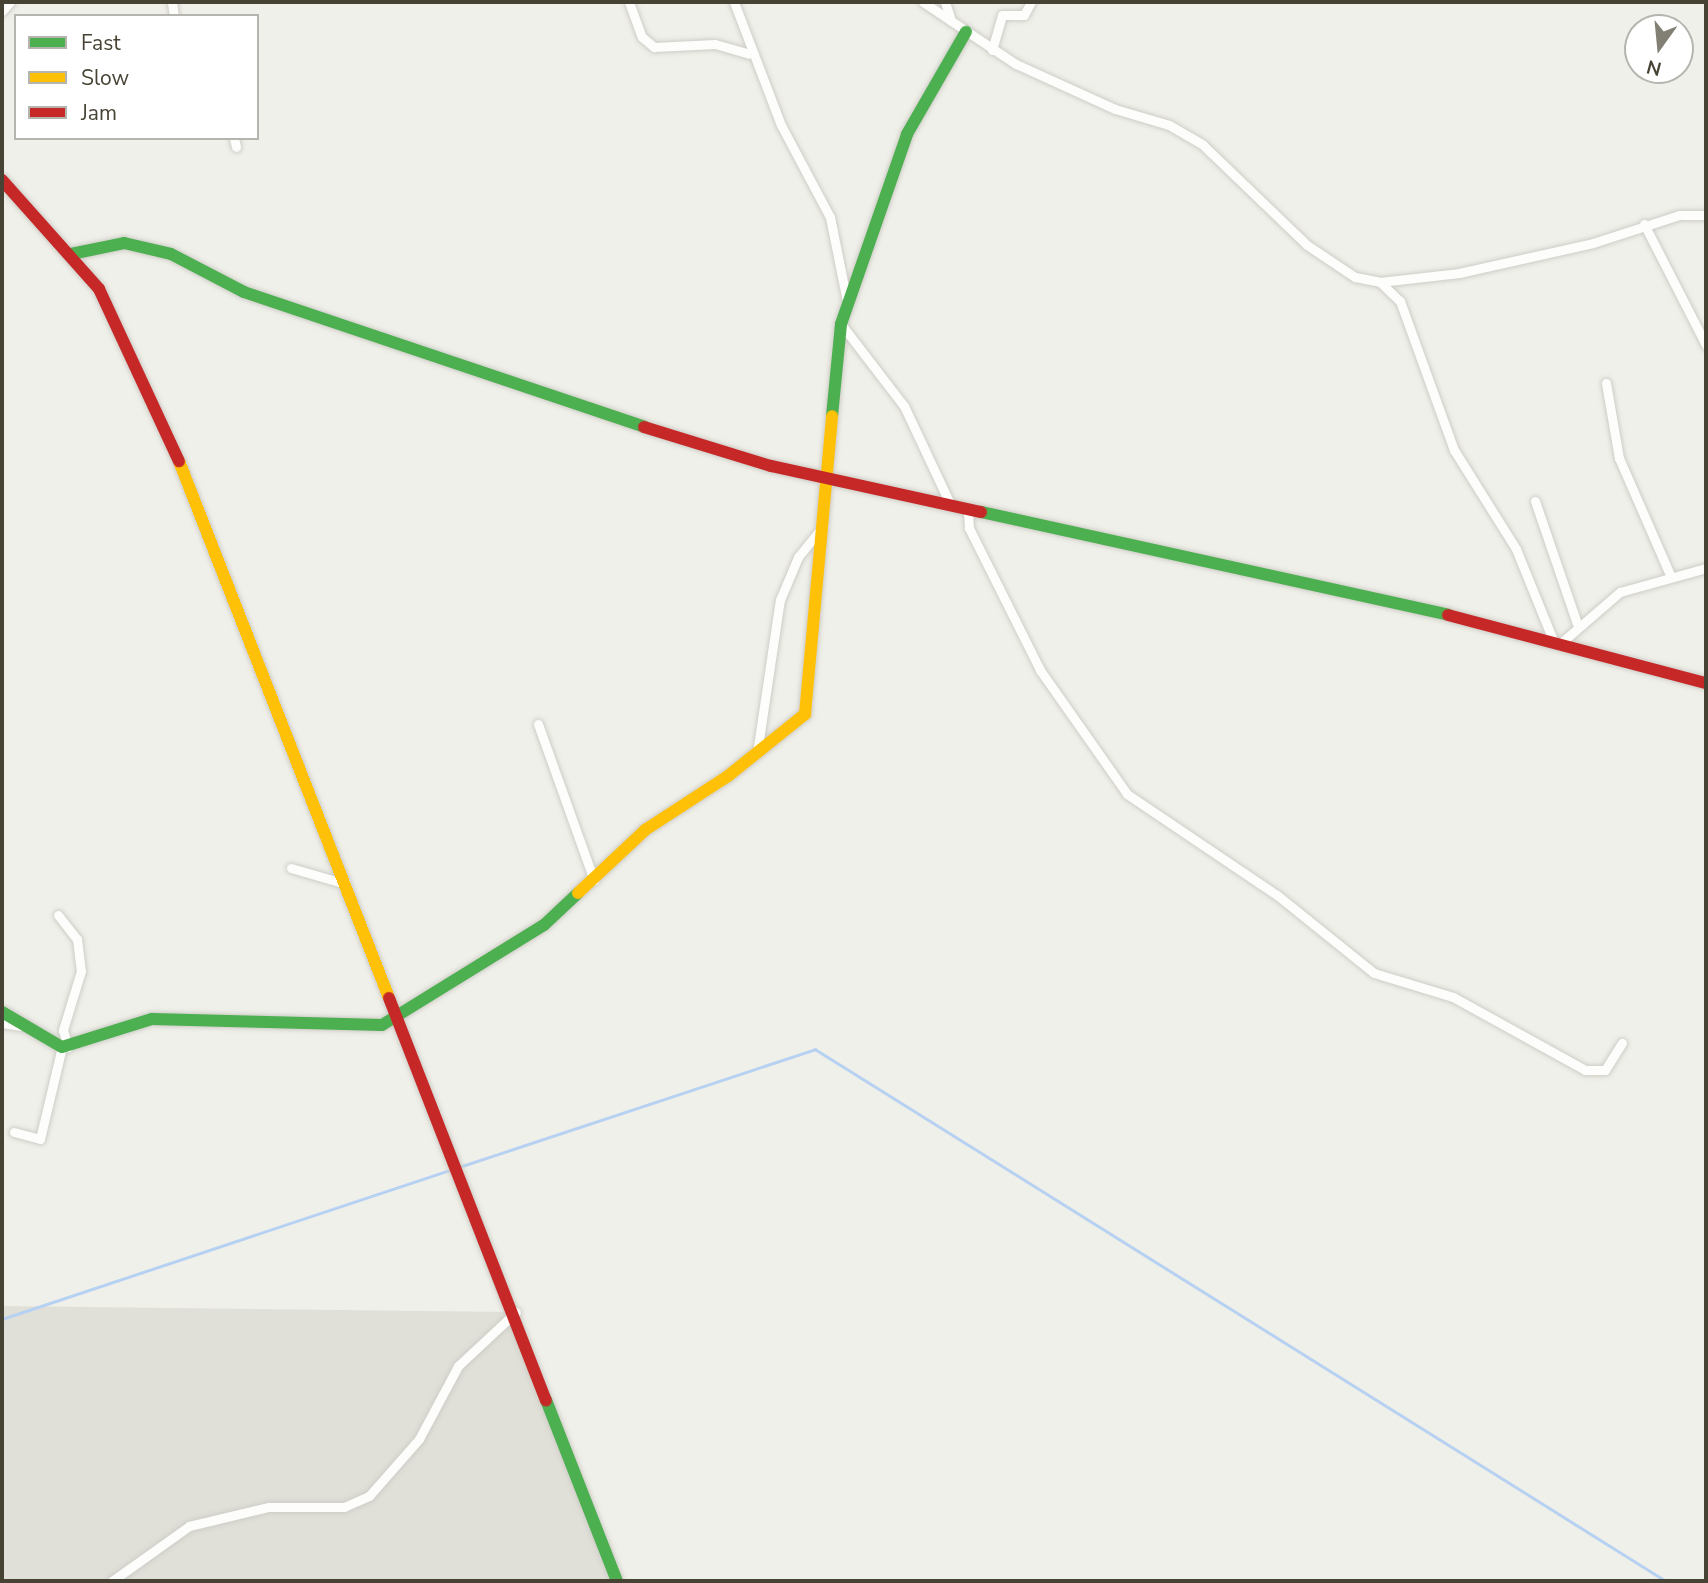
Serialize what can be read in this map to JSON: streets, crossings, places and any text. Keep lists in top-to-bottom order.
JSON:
{
  "legend": ["Fast", "Slow", "Jam"],
  "north": "bottom"
}
